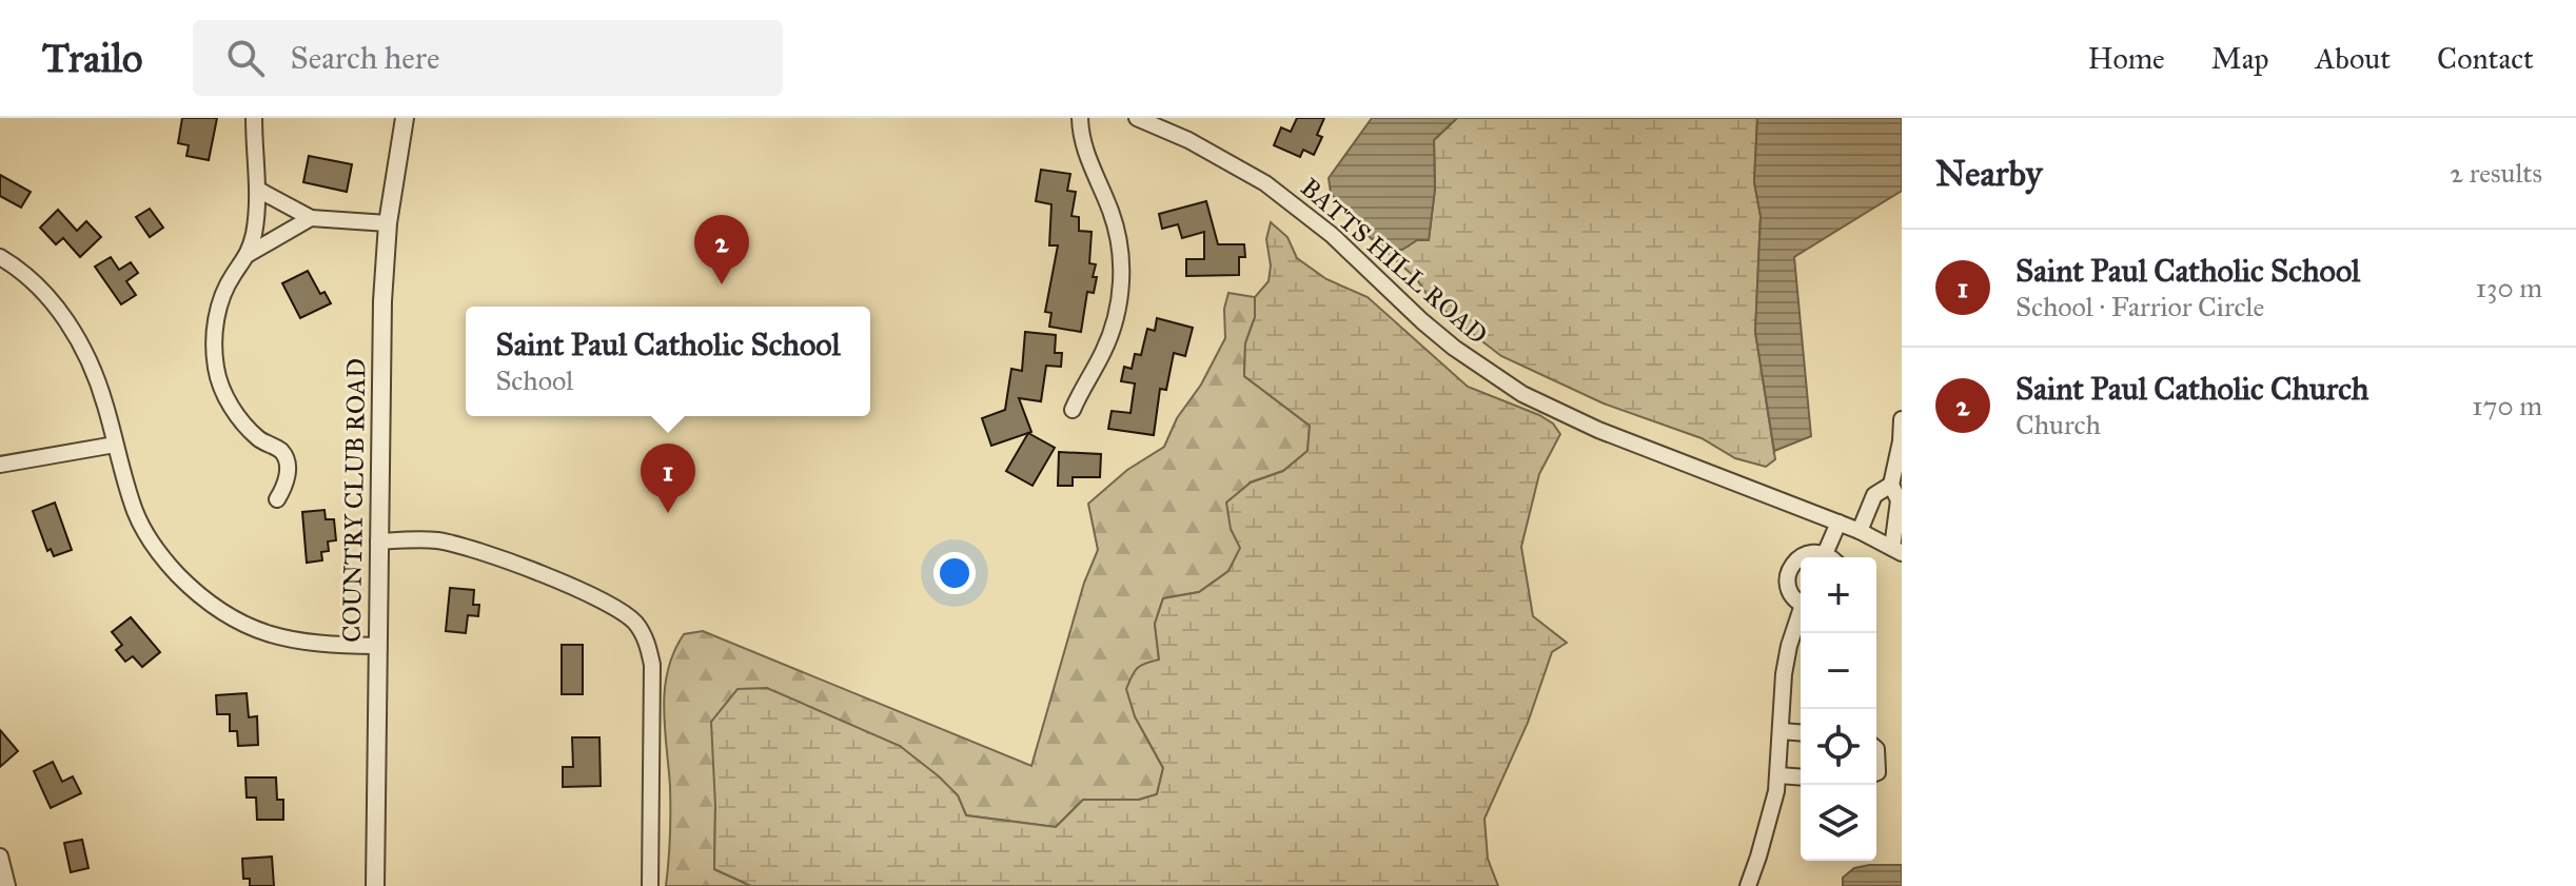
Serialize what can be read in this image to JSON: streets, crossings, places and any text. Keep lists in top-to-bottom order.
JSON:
{
  "streets": {
    "street": ["BATTS HILL ROAD", "COUNTRY CLUB ROAD"]
  },
  "page": {
    "header": "Trailo",
    "search": "Search here",
    "nav": [
      "Home",
      "Map",
      "About",
      "Contact"
    ],
    "heading": ["Nearby", "2 results"],
    "pins": ["2", "1"],
    "list": [
      {
        "mark": "1",
        "name": "Saint Paul Catholic School",
        "note": "School · Farrior Circle",
        "value": "130 m"
      },
      {
        "mark": "2",
        "name": "Saint Paul Catholic Church",
        "note": "Church",
        "value": "170 m"
      }
    ],
    "popup": ["Saint Paul Catholic School", "School"],
    "map_buttons": ["+", "−"]
  }
}
